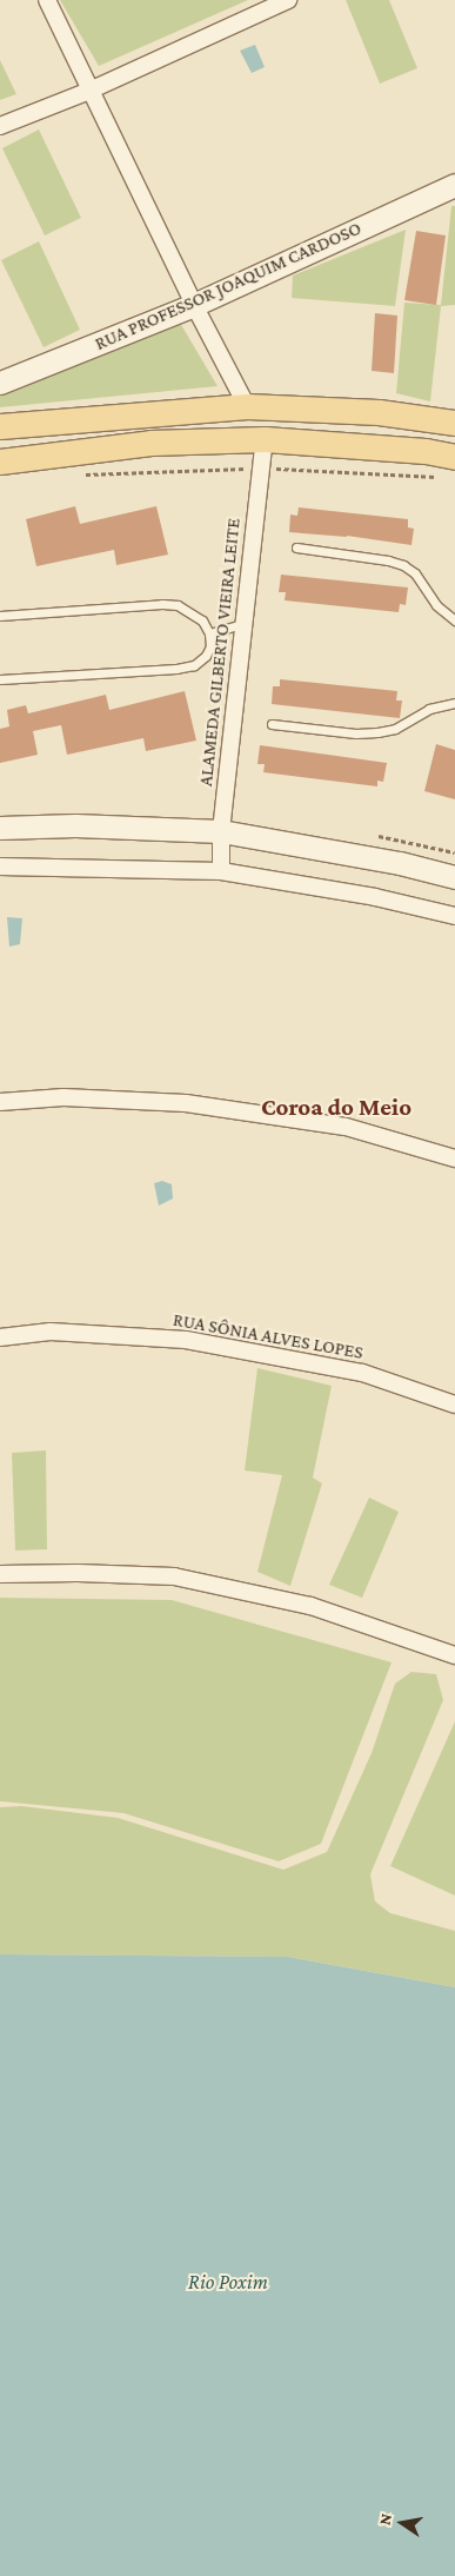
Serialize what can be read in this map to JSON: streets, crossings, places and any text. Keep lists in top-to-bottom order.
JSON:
{
  "streets": {
    "street": ["RUA PROFESSOR JOAQUIM CARDOSO", "ALAMEDA GILBERTO VIEIRA LEITE", "RUA SÔNIA ALVES LOPES"]
  },
  "districts": ["Coroa do Meio"],
  "water": ["Rio Poxim"],
  "north": "left"
}
